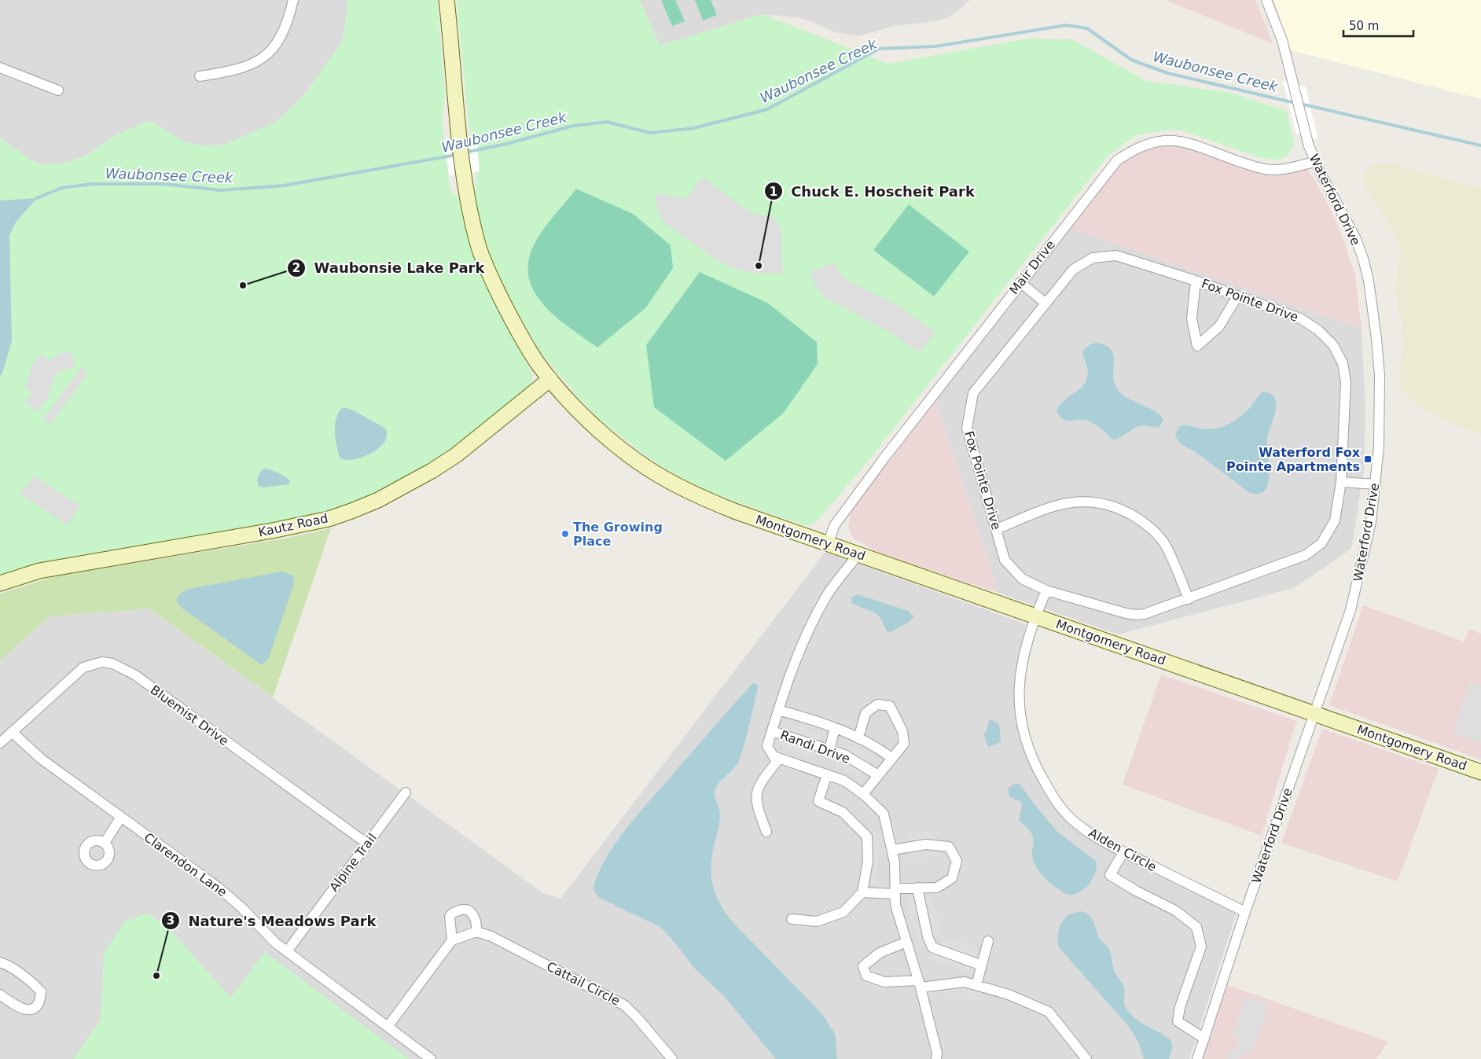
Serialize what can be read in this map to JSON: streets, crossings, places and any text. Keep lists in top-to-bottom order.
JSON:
{
  "streets": {
    "street": [
      "Waterford Drive",
      "Mair Drive",
      "Fox Pointe Drive",
      "Kautz Road",
      "Montgomery Road",
      "Bluemist Drive",
      "Randi Drive",
      "Alden Circle",
      "Alpine Trail",
      "Clarendon Lane",
      "Cattail Circle"
    ]
  },
  "crossings": [
    ["Waterford Drive", "Mair Drive"],
    ["Waterford Drive", "Montgomery Road"],
    ["Waterford Drive", "Alden Circle"],
    ["Mair Drive", "Montgomery Road"],
    ["Kautz Road", "Montgomery Road"],
    ["Montgomery Road", "Alden Circle"],
    ["Bluemist Drive", "Alpine Trail"],
    ["Bluemist Drive", "Clarendon Lane"],
    ["Alpine Trail", "Clarendon Lane"]
  ],
  "water": ["Waubonsee Creek"],
  "places": {
    "other": [
      "Chuck E. Hoscheit Park",
      "Waubonsie Lake Park",
      "The Growing Place",
      "Nature's Meadows Park"
    ],
    "transit": ["Waterford Fox Pointe Apartments"]
  },
  "scale_bar": "50 m"
}
